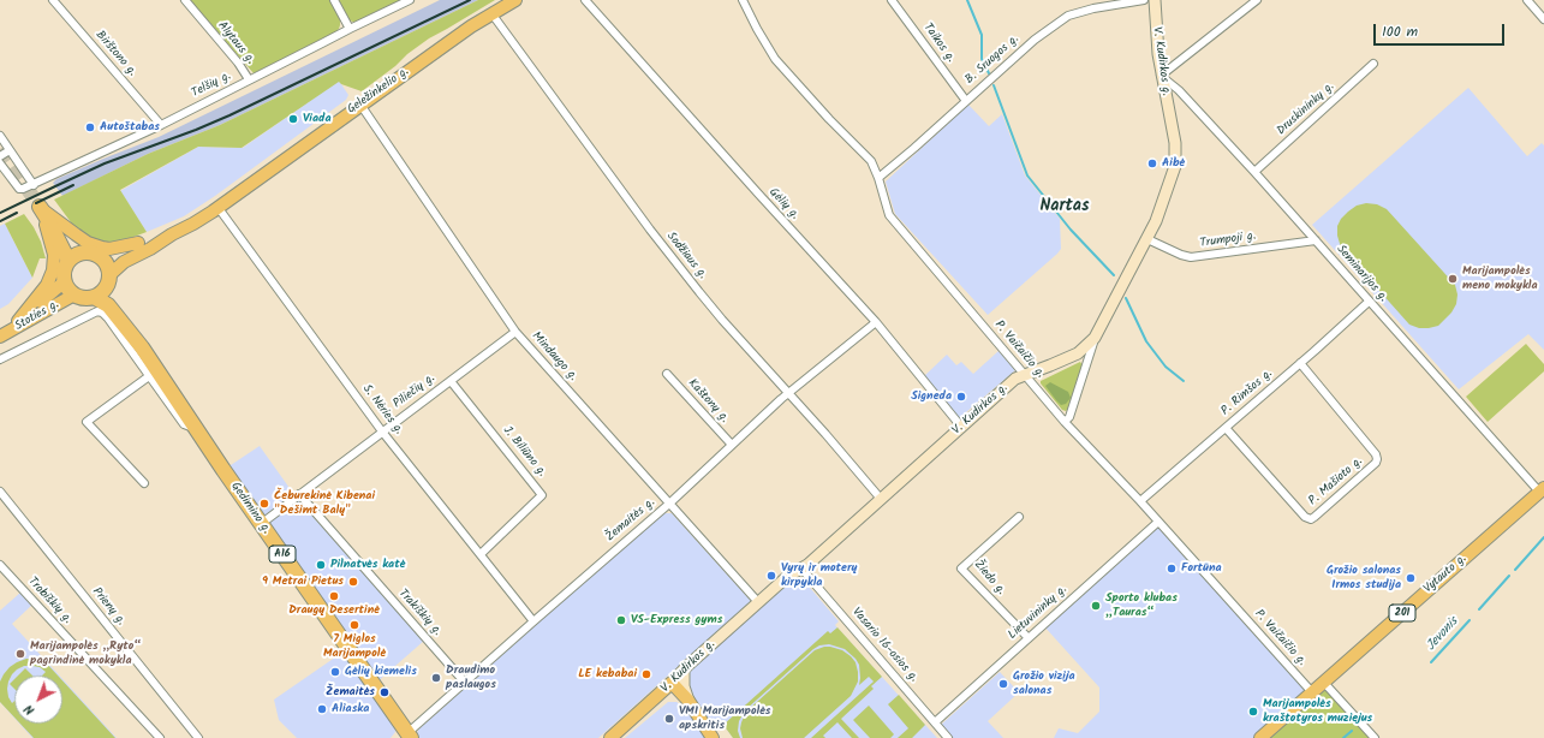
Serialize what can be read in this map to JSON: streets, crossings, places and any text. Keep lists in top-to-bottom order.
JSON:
{
  "streets": {
    "highway": ["Gedimino g.", "A16"],
    "main road": [
      "V. Kudirkos g.",
      "Geležinkelio g.",
      "Stoties g.",
      "Vytauto g.",
      "201"
    ],
    "street": [
      "Alytaus g.",
      "Taikos g.",
      "Birštono g.",
      "B. Sruogos g.",
      "Telšių g.",
      "Druskininkų g.",
      "Gėlių g.",
      "Trumpoji g.",
      "Sodžiaus g.",
      "Seminarijos g.",
      "P. Vaičaičio g.",
      "Mindaugo g.",
      "Piliečių g.",
      "P. Rimšos g.",
      "Kaštonų g.",
      "S. Nėries g.",
      "J. Biliūno g.",
      "P. Mašioto g.",
      "Žemaitės g.",
      "Žiedo g.",
      "Trobiškių g.",
      "Prienų g.",
      "Trakiškių g.",
      "Lietuvininkų g.",
      "Vasario 16-osios g."
    ]
  },
  "crossings": [
    ["Alytaus g.", "Telšių g."],
    ["Taikos g.", "B. Sruogos g."],
    ["Birštono g.", "Telšių g."],
    ["B. Sruogos g.", "P. Vaičaičio g."],
    ["V. Kudirkos g.", "Gėlių g."],
    ["V. Kudirkos g.", "Trumpoji g."],
    ["V. Kudirkos g.", "Sodžiaus g."],
    ["V. Kudirkos g.", "Seminarijos g."],
    ["V. Kudirkos g.", "P. Vaičaičio g."],
    ["V. Kudirkos g.", "Mindaugo g."],
    ["V. Kudirkos g.", "Vasario 16-osios g."],
    ["Geležinkelio g.", "Sodžiaus g."],
    ["Geležinkelio g.", "Stoties g."],
    ["Geležinkelio g.", "Mindaugo g."],
    ["Geležinkelio g.", "S. Nėries g."],
    ["Geležinkelio g.", "Gedimino g."],
    ["Druskininkų g.", "Seminarijos g."],
    ["Gėlių g.", "Žemaitės g."],
    ["Trumpoji g.", "Seminarijos g."],
    ["Sodžiaus g.", "Žemaitės g."],
    ["Seminarijos g.", "P. Rimšos g."],
    ["Seminarijos g.", "Vytauto g."],
    ["Stoties g.", "Gedimino g."],
    ["P. Vaičaičio g.", "P. Rimšos g."],
    ["P. Vaičaičio g.", "Vytauto g."],
    ["P. Vaičaičio g.", "Lietuvininkų g."],
    ["Mindaugo g.", "Piliečių g."],
    ["Mindaugo g.", "Žemaitės g."],
    ["Piliečių g.", "S. Nėries g."],
    ["Piliečių g.", "J. Biliūno g."],
    ["Piliečių g.", "Gedimino g."],
    ["Piliečių g.", "Trakiškių g."],
    ["P. Rimšos g.", "P. Mašioto g."],
    ["Kaštonų g.", "Žemaitės g."],
    ["S. Nėries g.", "J. Biliūno g."],
    ["S. Nėries g.", "Žemaitės g."],
    ["Gedimino g.", "Žemaitės g."],
    ["Žemaitės g.", "Trakiškių g."],
    ["Žiedo g.", "Lietuvininkų g."],
    ["Lietuvininkų g.", "Vasario 16-osios g."]
  ],
  "districts": ["Nartas"],
  "water": ["Jevonis"],
  "places": [
    "Viada",
    "Autoštabas",
    "Aibė",
    "Marijampolės meno mokykla",
    "Signeda",
    "Čeburekinė Kibenai \"Dešimt Balų\"",
    "Pilnatvės katė",
    "Fortūna",
    "Vyrų ir moterų kirpykla",
    "Grožio salonas Irmos studija",
    "9 Metrai Pietus",
    "Draugų Desertinė",
    "Sporto klubas „Tauras“",
    "VS-Express gyms",
    "7 Miglos Marijampolė",
    "Marijampolės „Ryto“ pagrindinė mokykla",
    "Gėlių kiemelis",
    "LE kebabai",
    "Draudimo paslaugos",
    "Grožio vizija salonas",
    "Žemaitės",
    "Aliaska",
    "Marijampolės kraštotyros muziejus",
    "VMI Marijampolės apskritis"
  ],
  "scale_bar": "100 m",
  "north": "bottom left"
}
